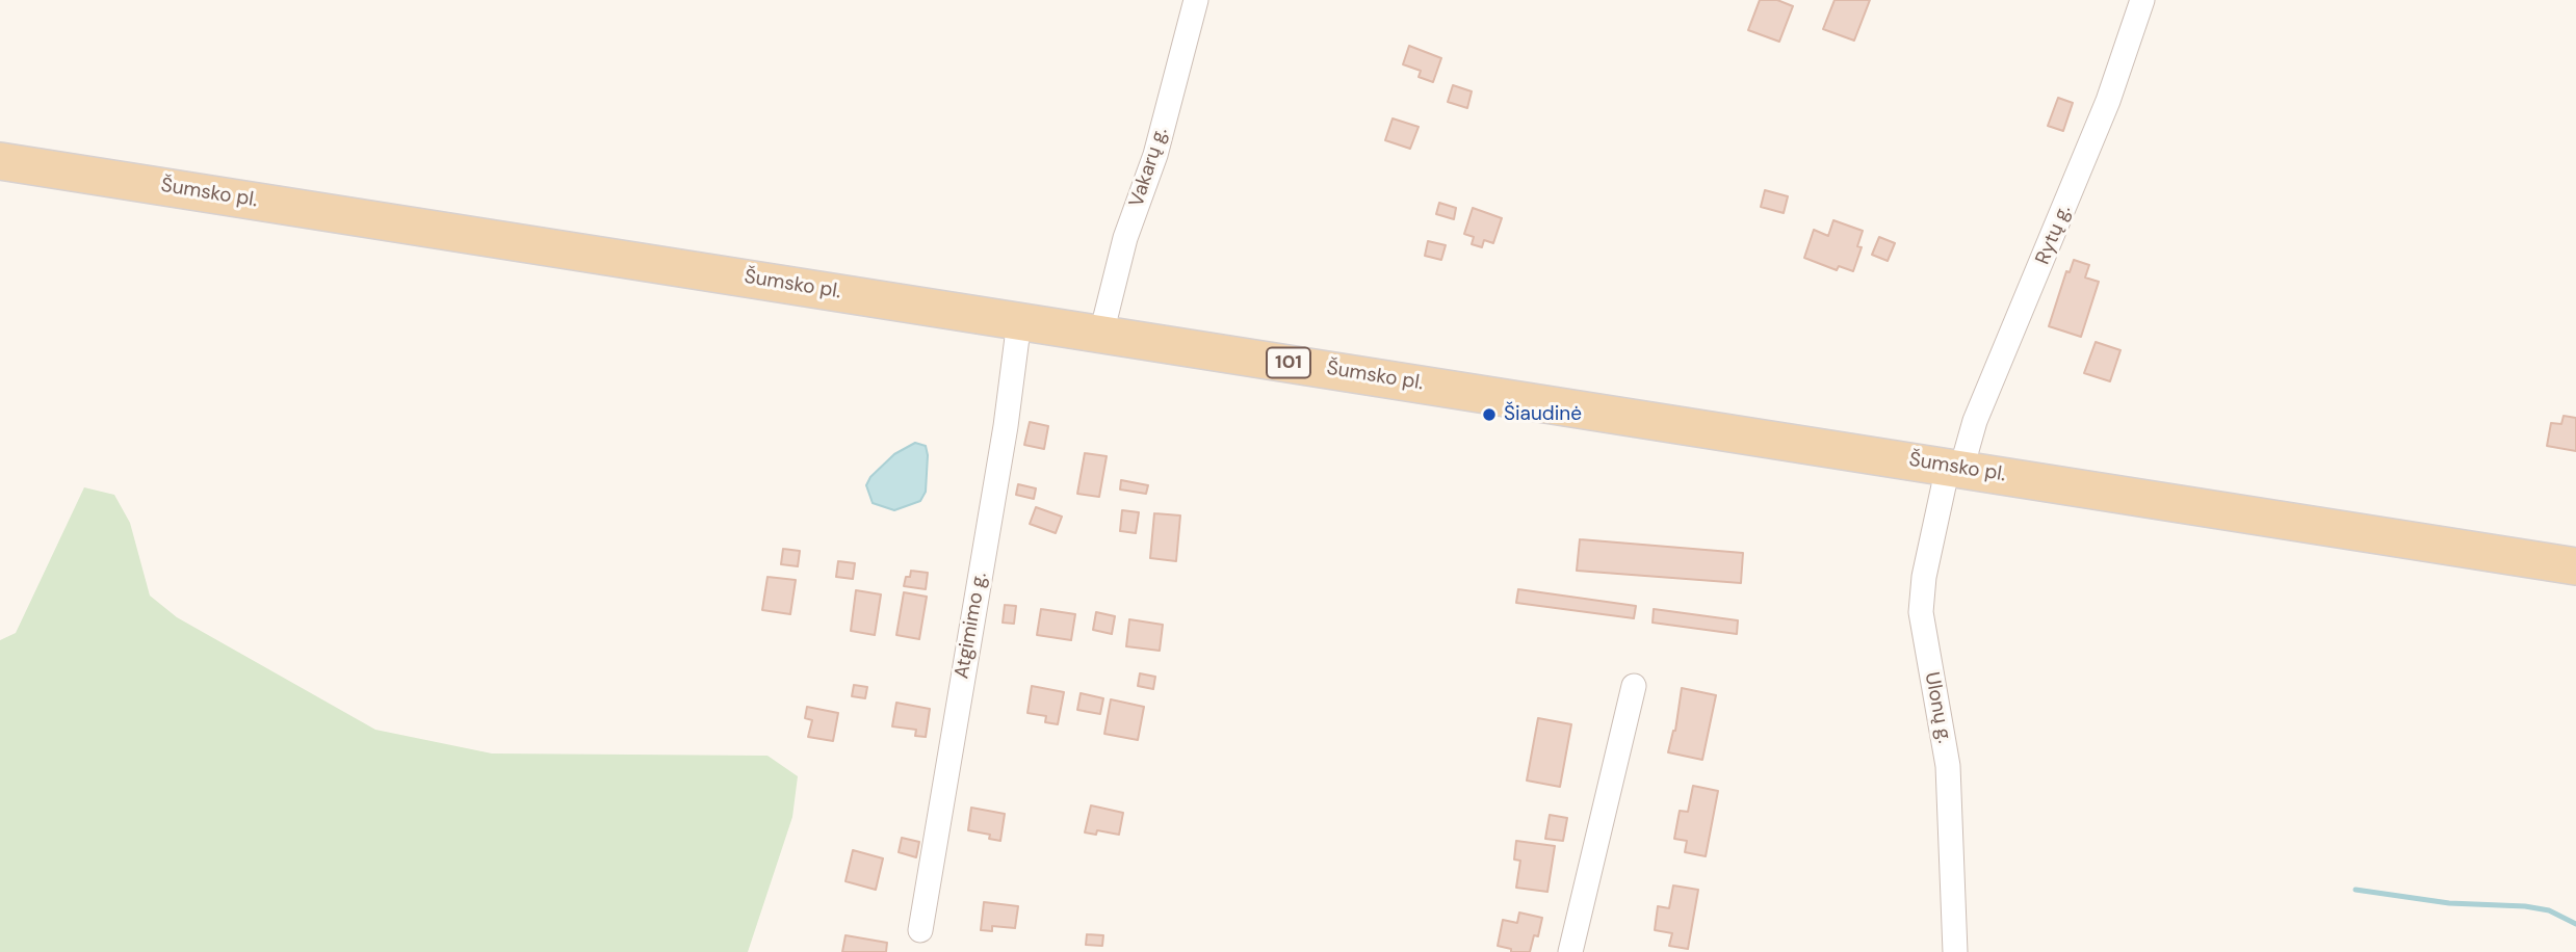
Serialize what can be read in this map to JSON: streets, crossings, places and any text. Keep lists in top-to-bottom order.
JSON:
{
  "streets": {
    "main road": ["Šumsko pl.", "101"],
    "street": [
      "Vakarų g.",
      "Rytų g.",
      "Atgimimo g.",
      "Ulonų g."
    ]
  },
  "crossings": [
    ["Vakarų g.", "Šumsko pl."],
    ["Šumsko pl.", "Rytų g."],
    ["Šumsko pl.", "Atgimimo g."],
    ["Šumsko pl.", "Ulonų g."],
    ["Rytų g.", "Ulonų g."]
  ],
  "places": ["Šiaudinė"]
}
